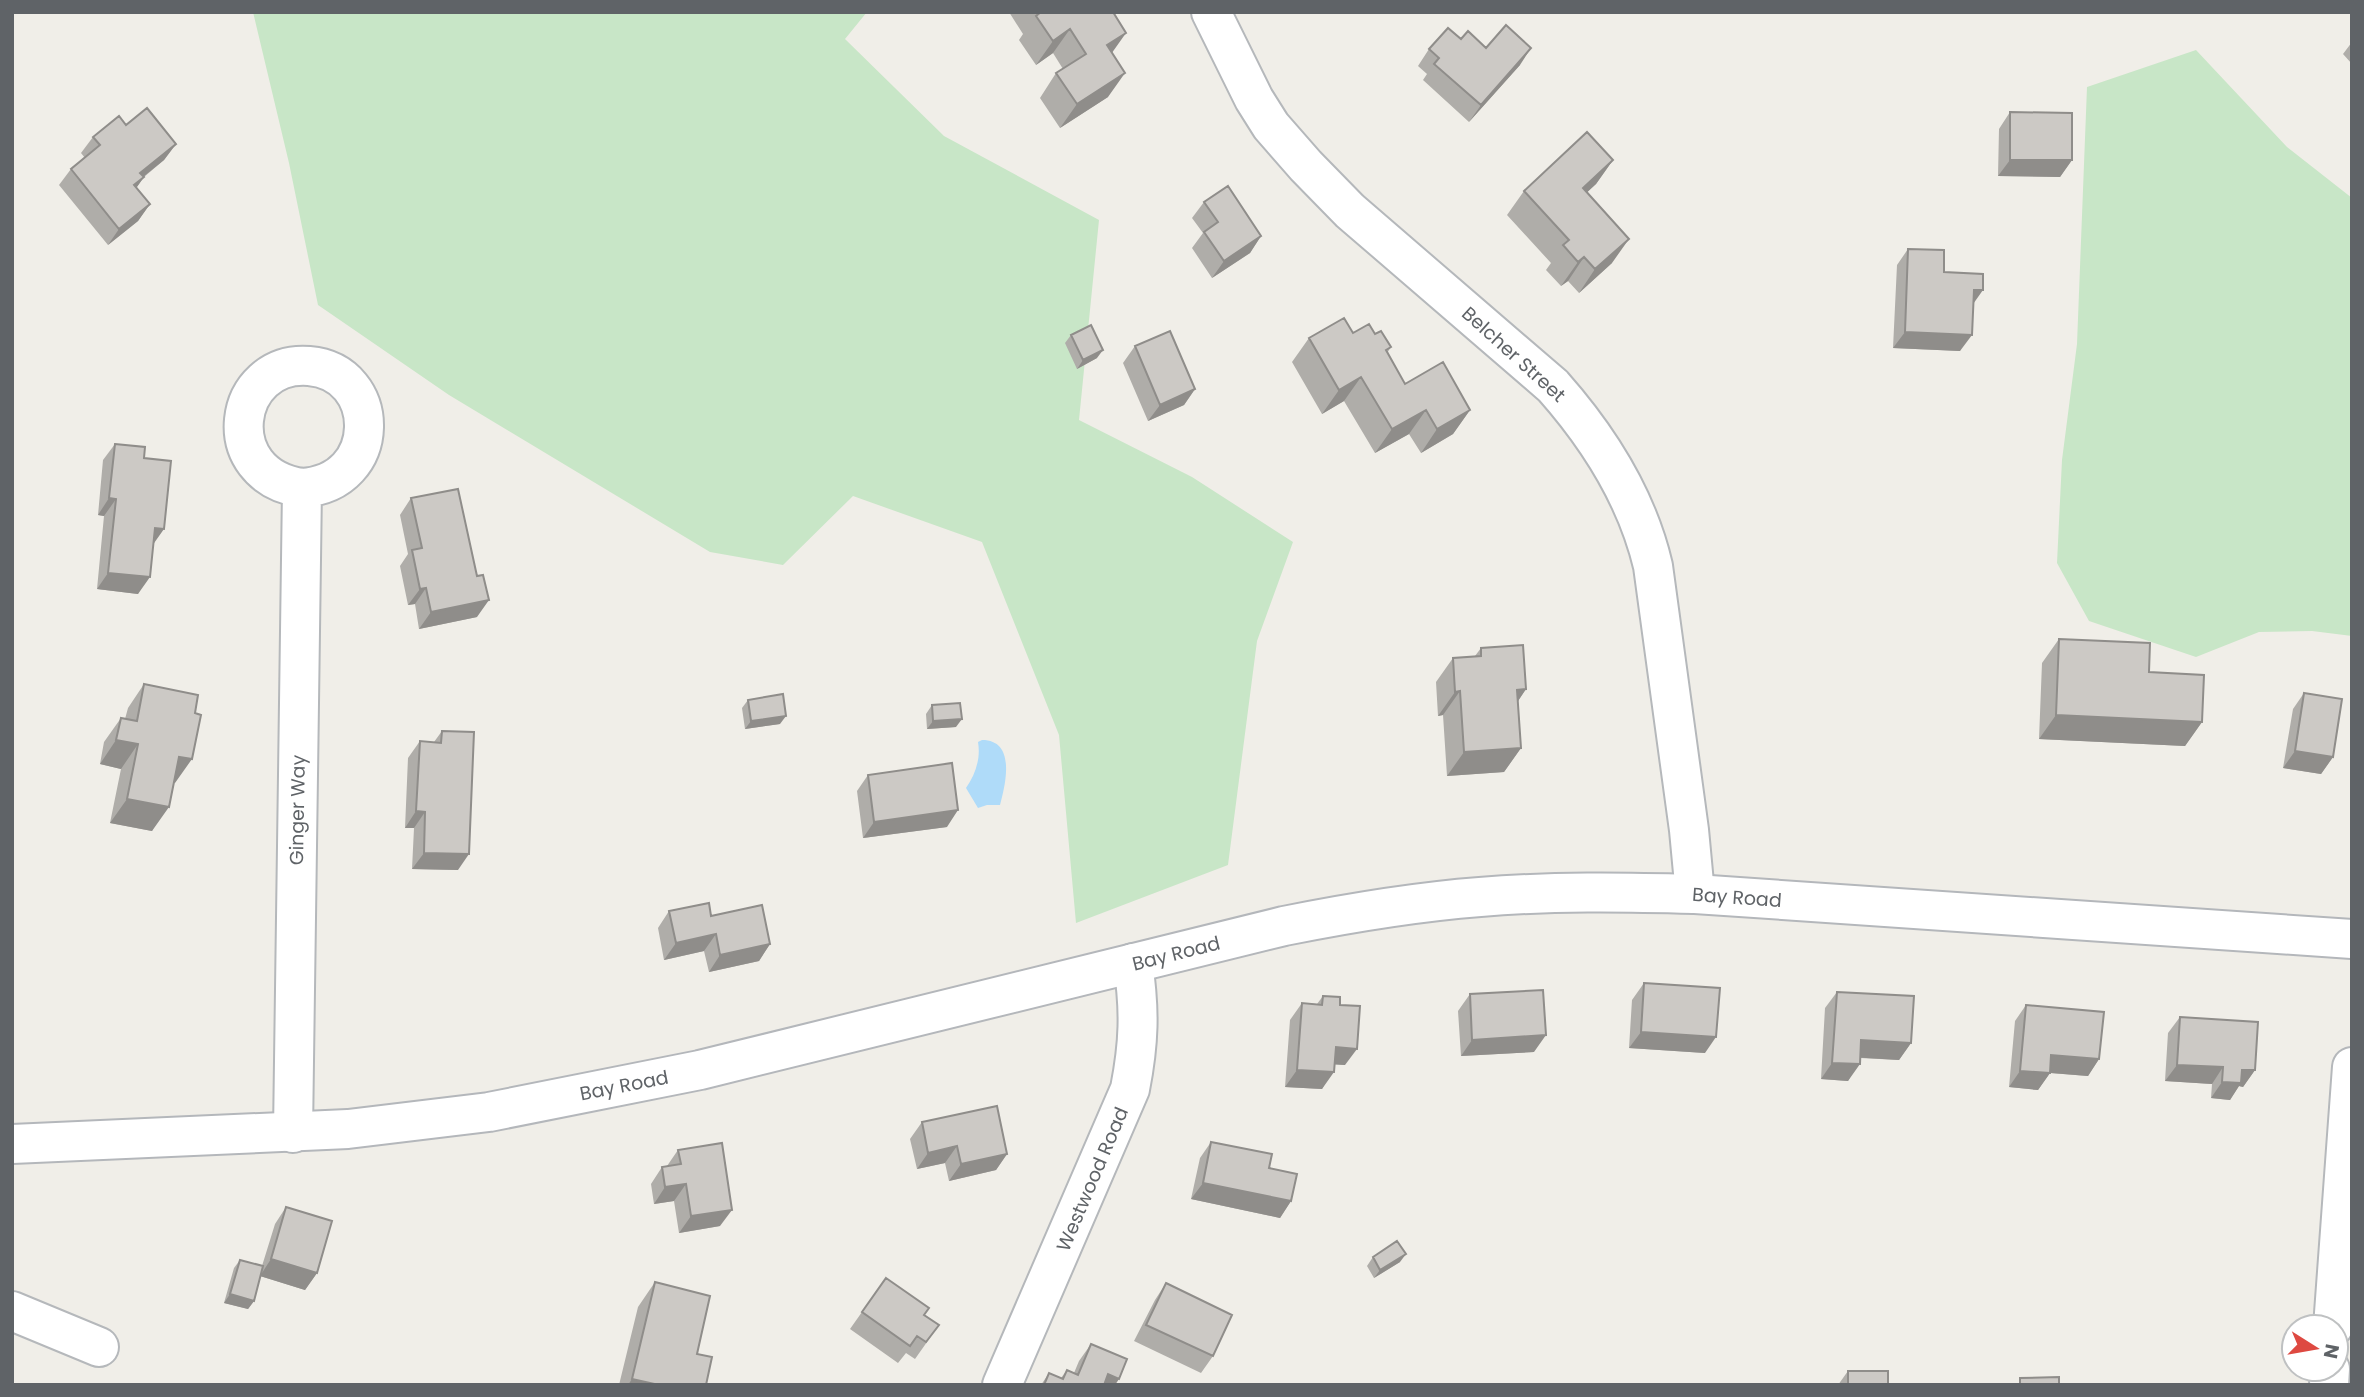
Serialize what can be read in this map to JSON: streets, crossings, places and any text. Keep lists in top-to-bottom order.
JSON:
{
  "streets": {
    "street": [
      "Belcher Street",
      "Ginger Way",
      "Bay Road",
      "Westwood Road"
    ]
  },
  "crossings": [
    ["Belcher Street", "Bay Road"],
    ["Ginger Way", "Bay Road"],
    ["Bay Road", "Westwood Road"]
  ],
  "north": "right"
}
